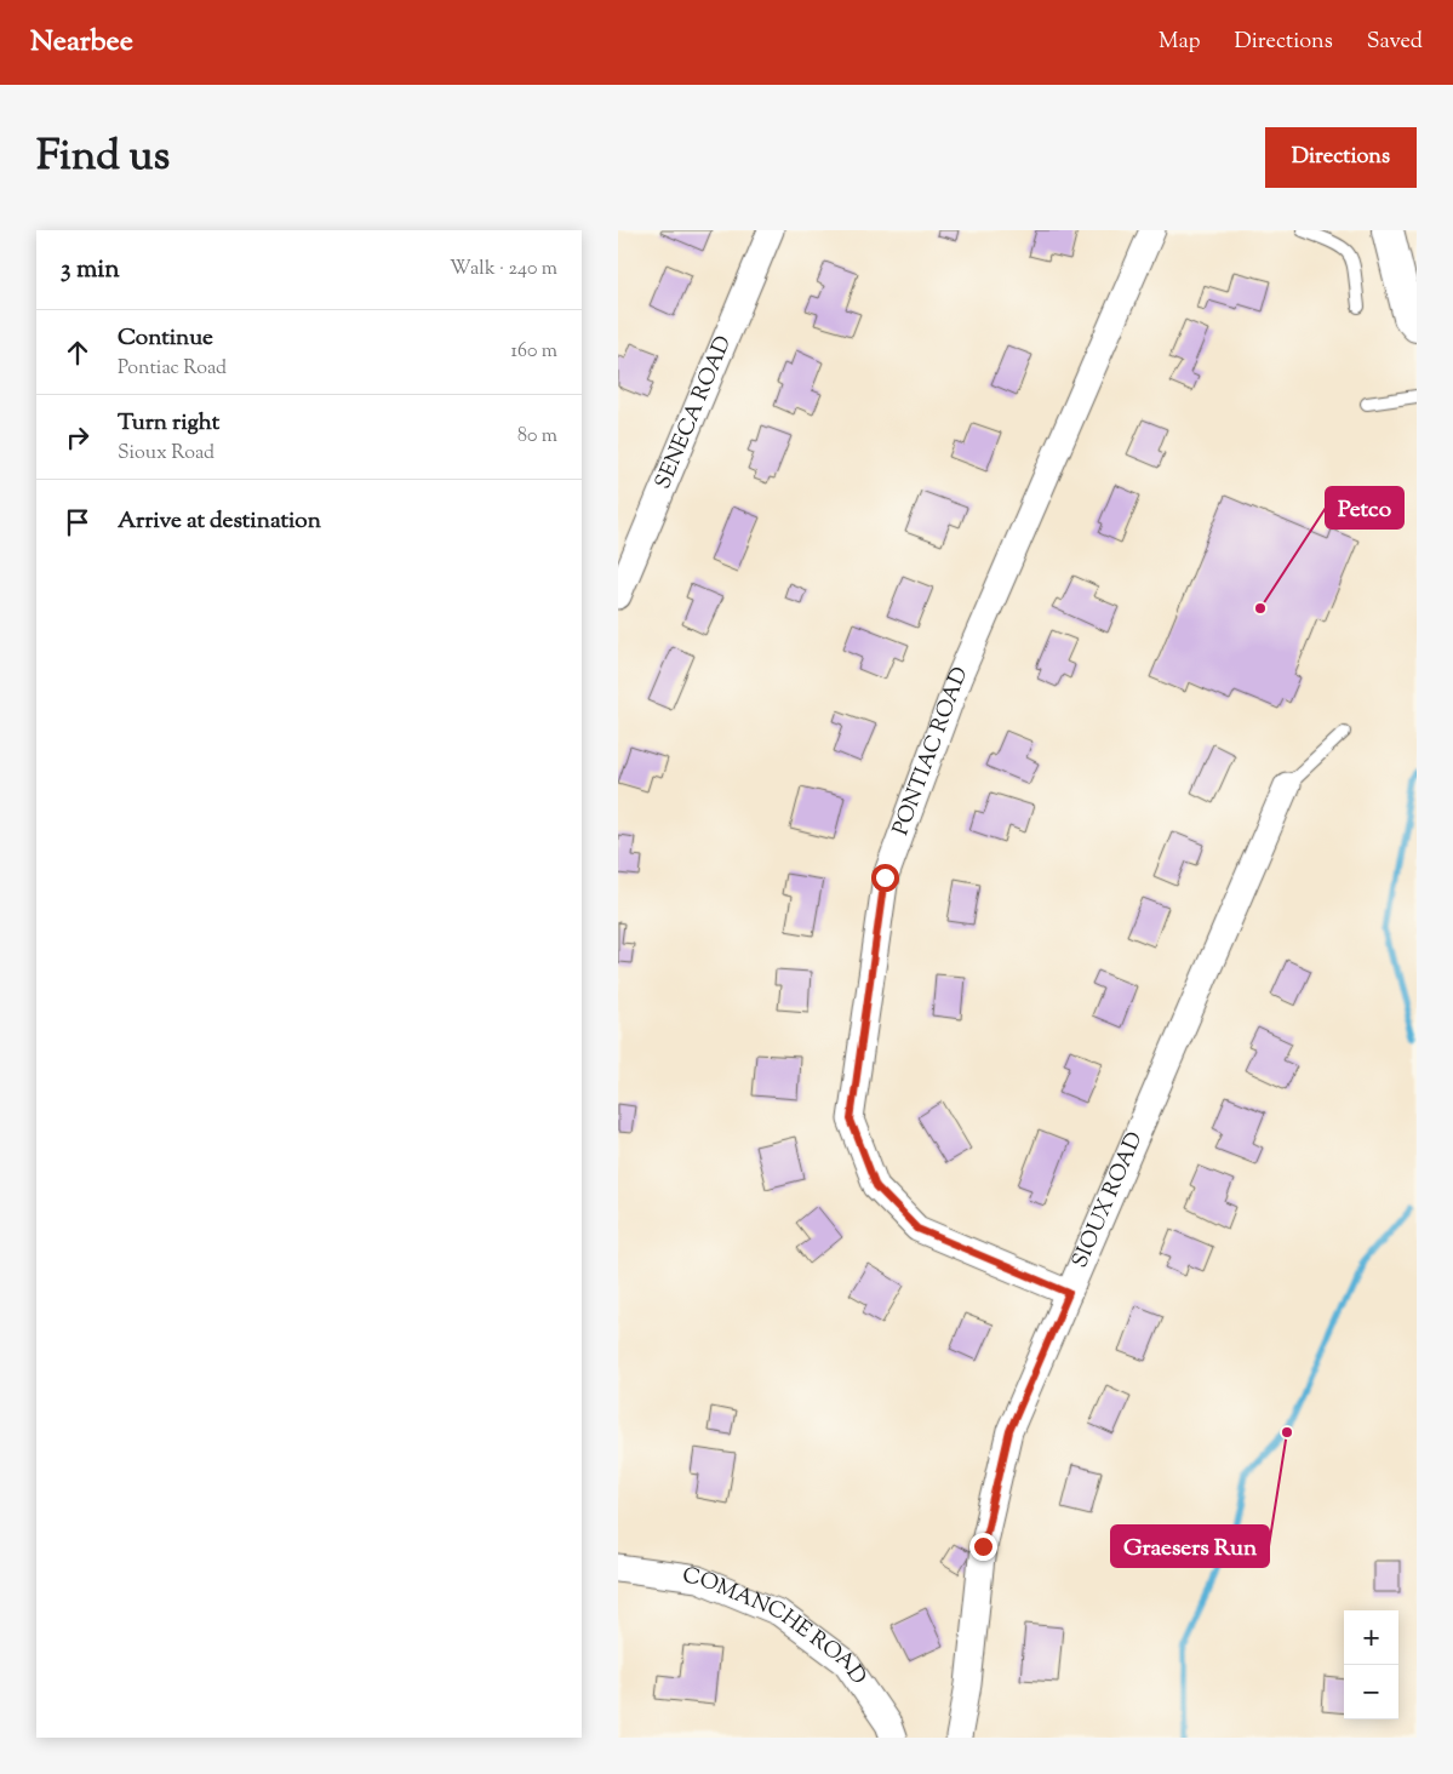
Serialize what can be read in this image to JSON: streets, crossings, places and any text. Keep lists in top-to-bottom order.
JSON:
{
  "streets": {
    "street": [
      "SENECA ROAD",
      "PONTIAC ROAD",
      "SIOUX ROAD",
      "COMANCHE ROAD"
    ]
  },
  "crossings": [
    ["PONTIAC ROAD", "SIOUX ROAD"]
  ],
  "places": ["Petco", "Graesers Run"],
  "page": {
    "header": "Nearbee",
    "nav": ["Map", "Directions", "Saved"],
    "title": "Find us",
    "buttons": "Directions",
    "heading": ["3 min", "Walk · 240 m"],
    "list": [
      ["Continue", "Pontiac Road", "160 m"],
      ["Turn right", "Sioux Road", "80 m"],
      "Arrive at destination"
    ],
    "map_buttons": ["+", "−"]
  }
}
